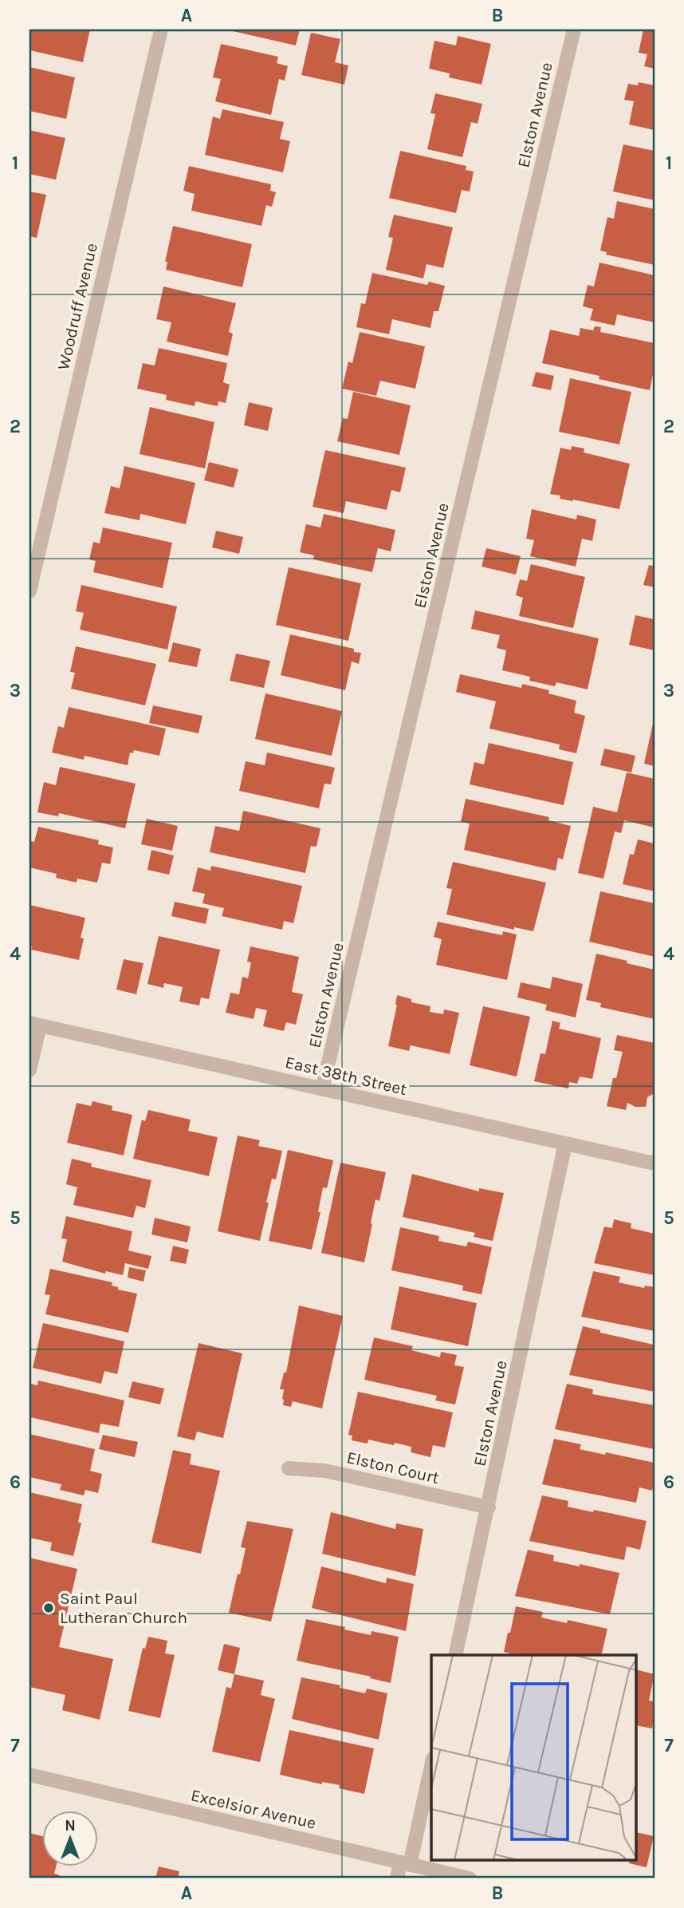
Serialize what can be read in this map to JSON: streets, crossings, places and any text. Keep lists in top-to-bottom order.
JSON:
{
  "streets": {
    "street": [
      "Elston Avenue",
      "Woodruff Avenue",
      "East 38th Street",
      "Elston Court",
      "Excelsior Avenue"
    ]
  },
  "crossings": [
    ["Elston Avenue", "East 38th Street"],
    ["Elston Avenue", "Elston Court"]
  ],
  "places": ["Saint Paul Lutheran Church"],
  "north": "top",
  "grid": {
    "columns": ["A", "B"],
    "rows": [
      "1",
      "2",
      "3",
      "4",
      "5",
      "6",
      "7"
    ]
  }
}
